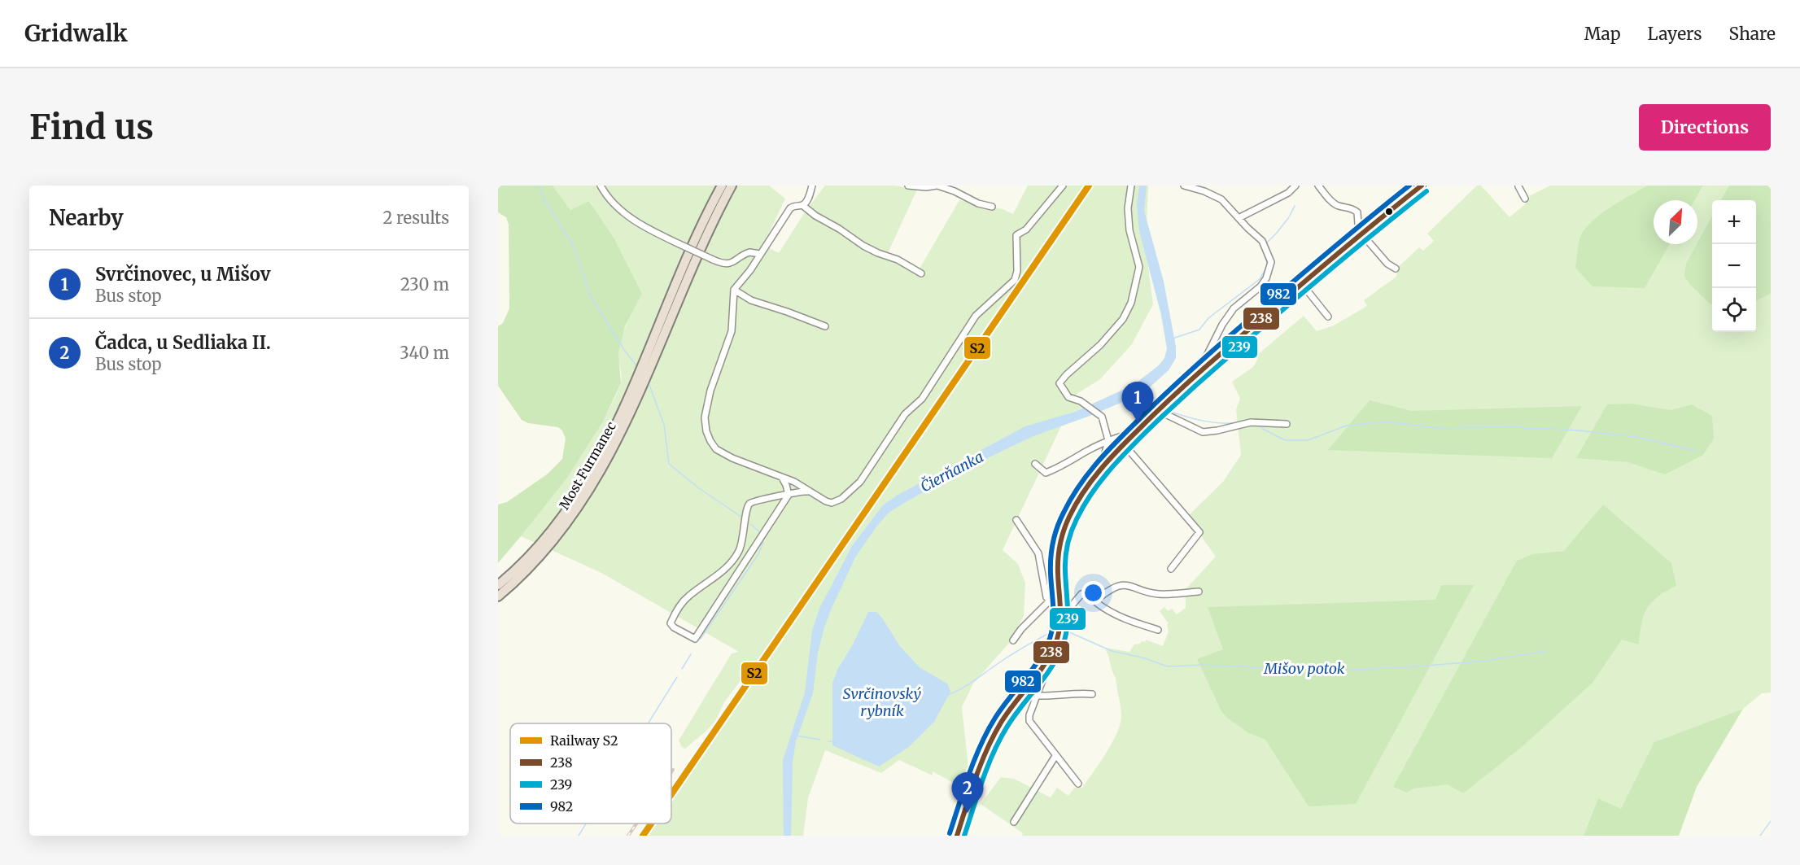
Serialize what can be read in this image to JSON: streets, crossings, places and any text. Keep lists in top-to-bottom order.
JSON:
{
  "streets": {
    "highway": ["Most Furmanec"]
  },
  "water": ["Čierňanka", "Mišov potok", "Svrčinovský rybník"],
  "lines": [
    "rail line S2",
    "transit line 238",
    "transit line 982",
    "transit line 239"
  ],
  "legend": [
    "Railway S2",
    "238",
    "239",
    "982"
  ],
  "north": "top right",
  "page": {
    "header": "Gridwalk",
    "nav": ["Map", "Layers", "Share"],
    "buttons": "Directions",
    "title": "Find us",
    "heading": ["Nearby", "2 results"],
    "map_buttons": ["+", "−"],
    "list": [
      {
        "mark": "1",
        "name": "Svrčinovec, u Mišov",
        "note": "Bus stop",
        "value": "230 m"
      },
      {
        "mark": "2",
        "name": "Čadca, u Sedliaka II.",
        "note": "Bus stop",
        "value": "340 m"
      }
    ],
    "pins": ["1", "2"]
  }
}
